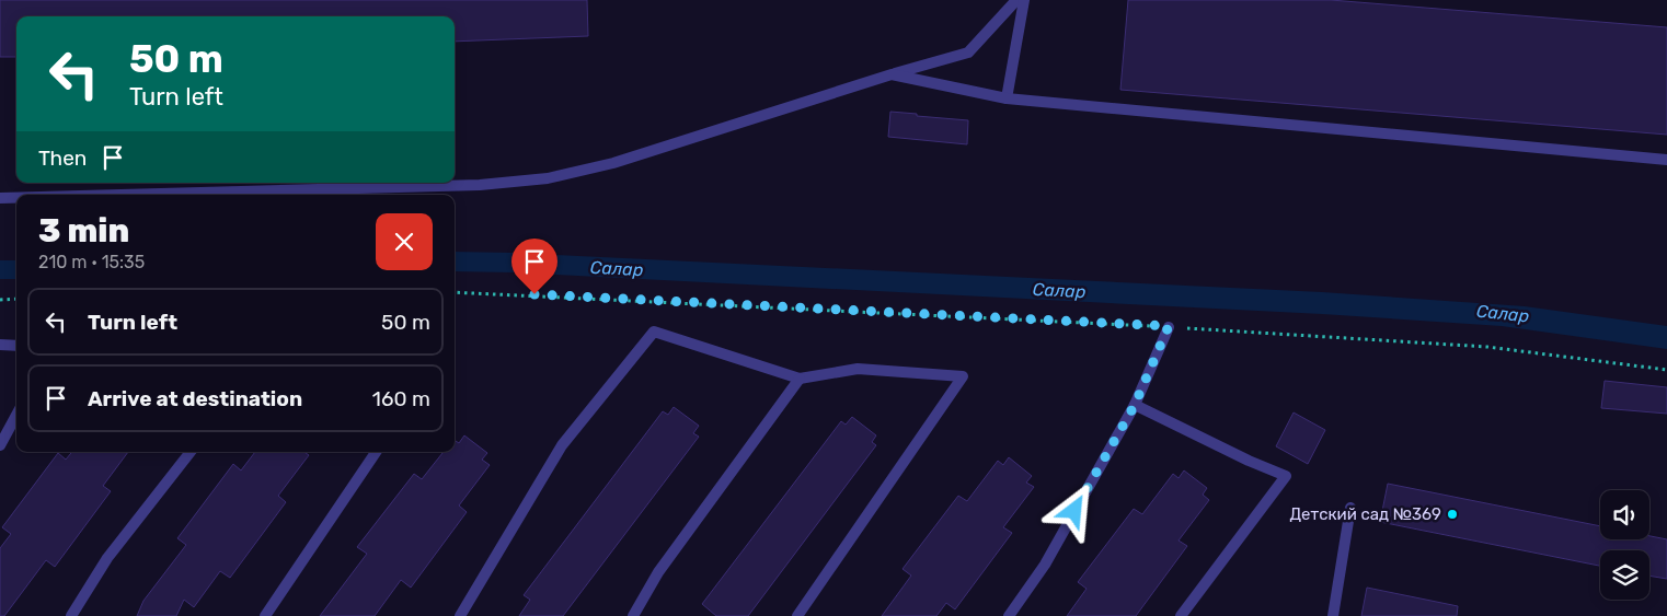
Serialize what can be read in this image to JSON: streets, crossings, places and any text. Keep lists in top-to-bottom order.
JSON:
{
  "water": ["Салар"],
  "places": ["Детский сад №369"],
  "page": {
    "turn": ["50 m", "Turn left"],
    "then": "Then",
    "heading": ["3 min", "210 m · 15:35"],
    "list": [
      {
        "name": "Turn left",
        "value": "50 m"
      },
      {
        "name": "Arrive at destination",
        "value": "160 m"
      }
    ]
  }
}
